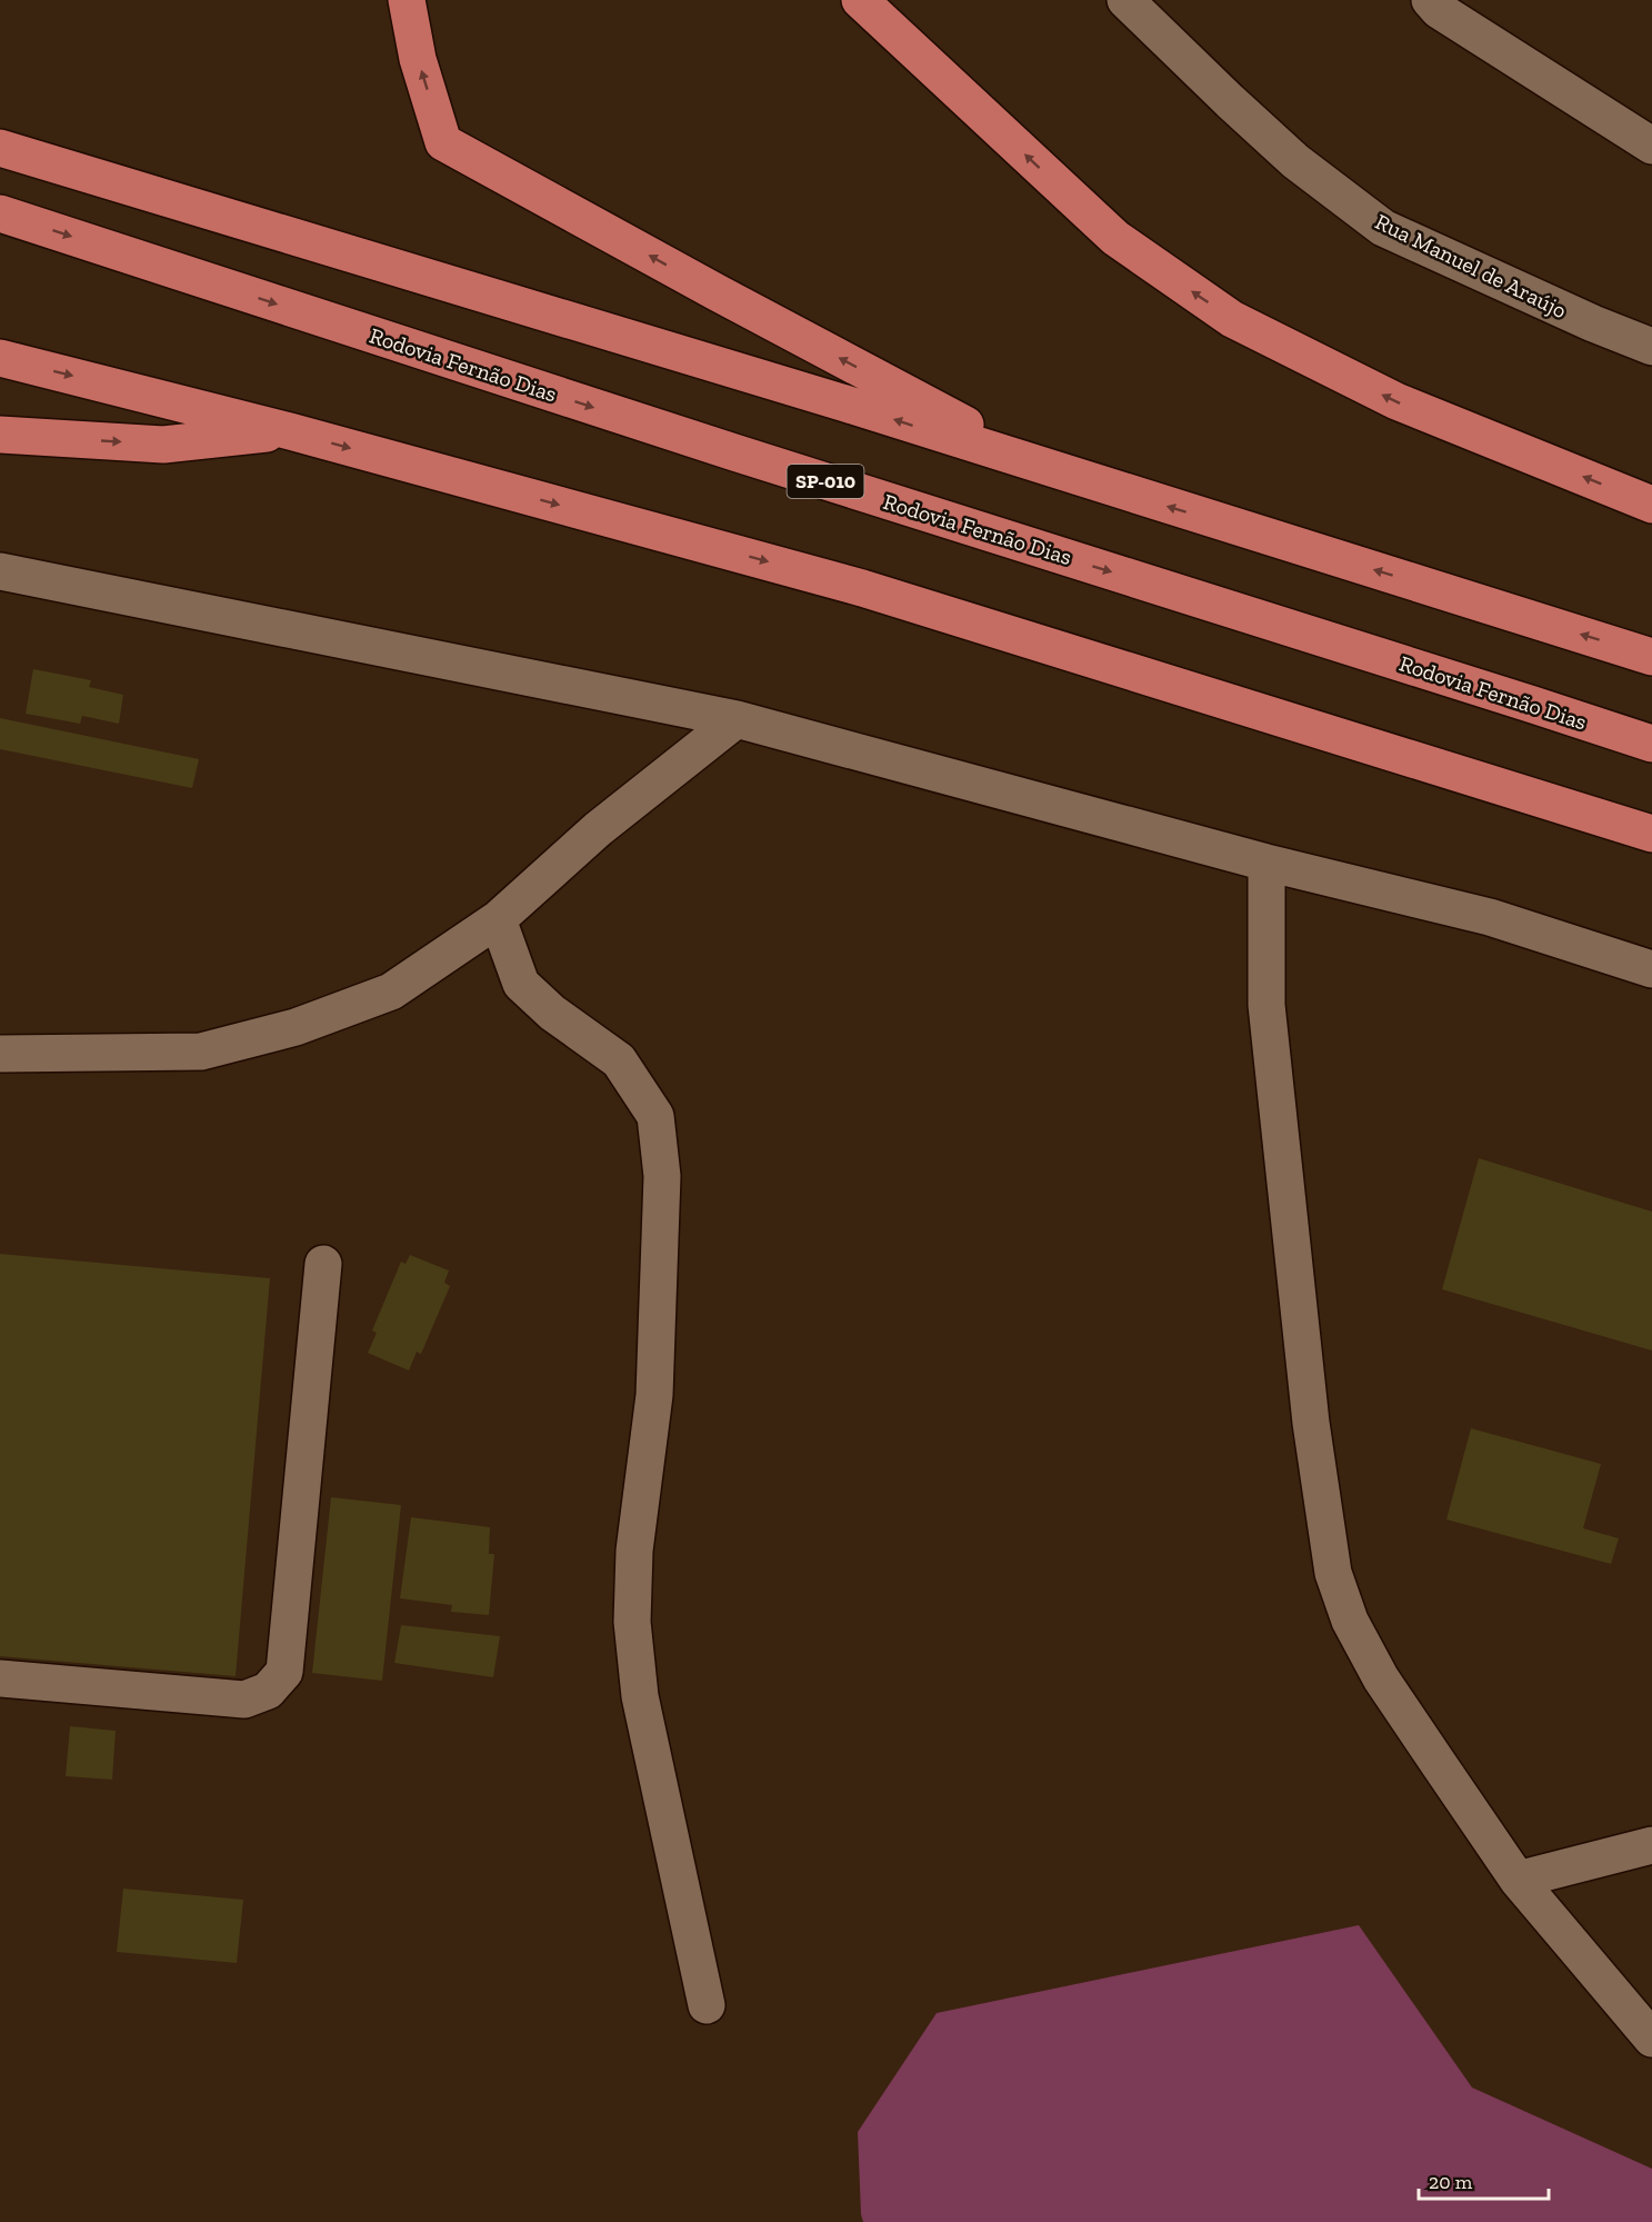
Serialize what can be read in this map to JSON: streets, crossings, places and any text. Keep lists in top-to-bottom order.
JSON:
{
  "streets": {
    "highway": ["Rodovia Fernão Dias", "SP-010"],
    "street": ["Rua Manuel de Araújo"]
  },
  "scale_bar": "20 m"
}
